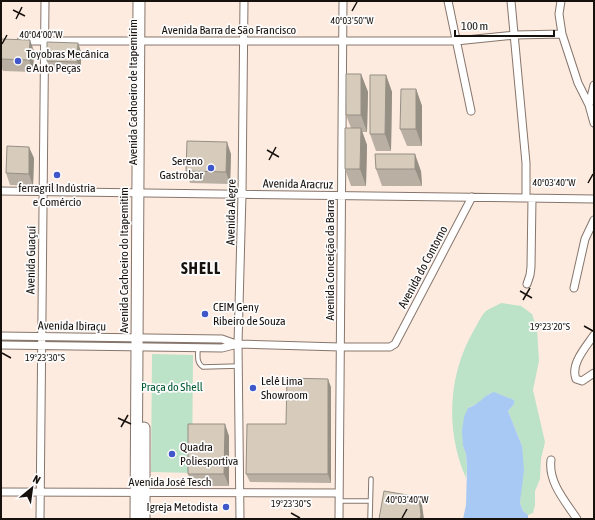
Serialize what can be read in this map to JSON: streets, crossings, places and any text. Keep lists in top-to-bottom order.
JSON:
{
  "streets": {
    "street": [
      "Avenida Barra de São Francisco",
      "Avenida Cachoeiro de Itapemirim",
      "Avenida Aracruz",
      "Avenida Alegre",
      "Avenida Guaçuí",
      "Avenida Conceição da Barra",
      "Avenida do Contorno",
      "Avenida Ibiraçu",
      "Avenida José Tesch"
    ]
  },
  "crossings": [
    ["Avenida Barra de São Francisco", "Avenida Cachoeiro de Itapemirim"],
    ["Avenida Barra de São Francisco", "Avenida Alegre"],
    ["Avenida Barra de São Francisco", "Avenida Guaçuí"],
    ["Avenida Barra de São Francisco", "Avenida Conceição da Barra"],
    ["Avenida Cachoeiro de Itapemirim", "Avenida Aracruz"],
    ["Avenida Cachoeiro de Itapemirim", "Avenida Ibiraçu"],
    ["Avenida Cachoeiro de Itapemirim", "Avenida José Tesch"],
    ["Avenida Aracruz", "Avenida Alegre"],
    ["Avenida Aracruz", "Avenida Guaçuí"],
    ["Avenida Aracruz", "Avenida Conceição da Barra"],
    ["Avenida Aracruz", "Avenida do Contorno"],
    ["Avenida Alegre", "Avenida Ibiraçu"],
    ["Avenida Alegre", "Avenida José Tesch"],
    ["Avenida Guaçuí", "Avenida Ibiraçu"],
    ["Avenida Guaçuí", "Avenida José Tesch"],
    ["Avenida Conceição da Barra", "Avenida Ibiraçu"],
    ["Avenida Conceição da Barra", "Avenida José Tesch"],
    ["Avenida do Contorno", "Avenida Ibiraçu"]
  ],
  "districts": ["SHELL"],
  "parks": ["Praça do Shell"],
  "places": [
    "Toyobras Mecânica e Auto Peças",
    "Sereno Gastrobar",
    "ferragril Indústria e Comércio",
    "CEIM Geny Ribeiro de Souza",
    "Lelê Lima Showroom",
    "Quadra Poliesportiva",
    "Igreja Metodista"
  ],
  "scale_bar": "100 m",
  "north": "top right",
  "coordinates": [
    "40°03'50\"W",
    "40°04'00\"W",
    "40°03'40\"W",
    "19°23'20\"S",
    "19°23'30\"S"
  ]
}
